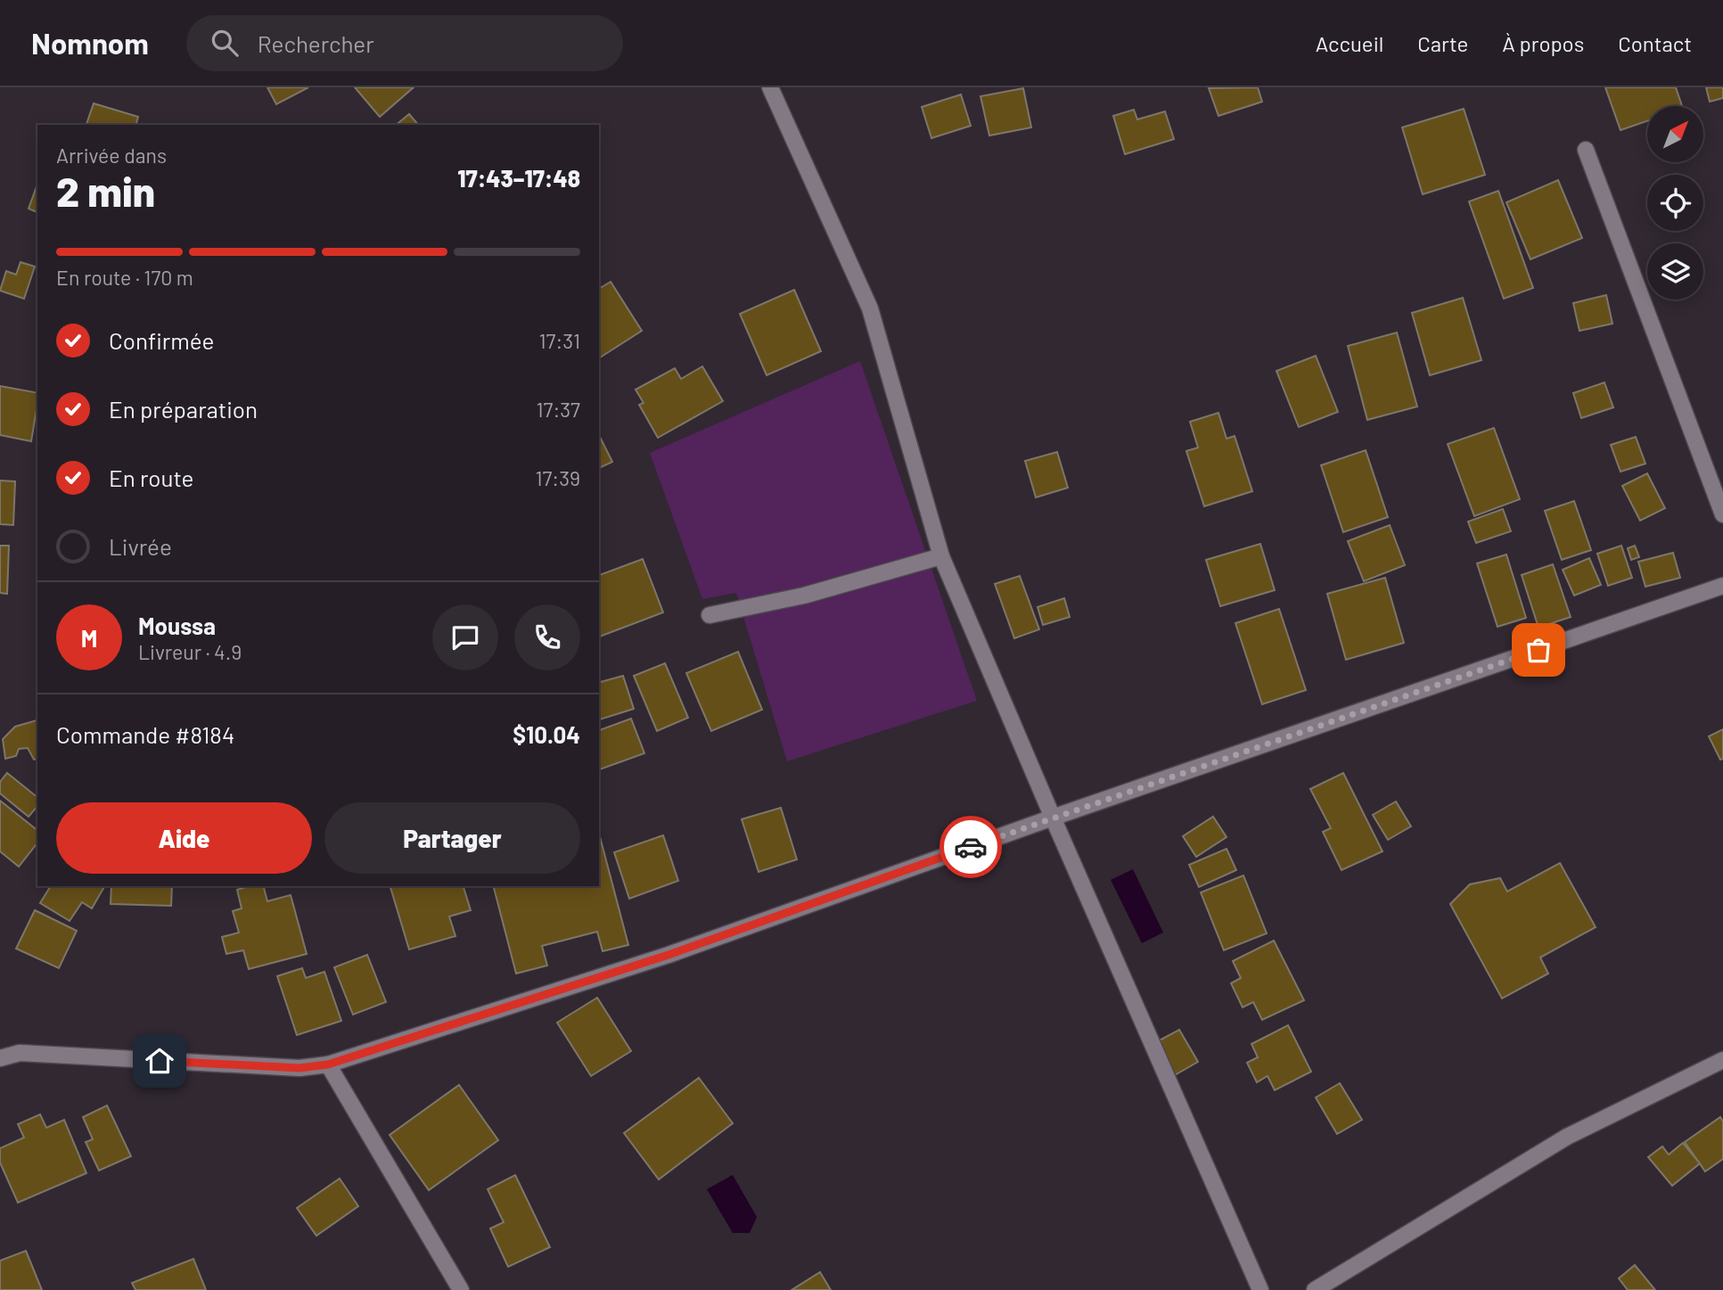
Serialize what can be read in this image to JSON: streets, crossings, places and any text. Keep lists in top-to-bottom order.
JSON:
{
  "north": "top right",
  "page": {
    "header": "Nomnom",
    "search": "Rechercher",
    "nav": [
      "Accueil",
      "Carte",
      "À propos",
      "Contact"
    ],
    "heading": ["2 min", "Arrivée dans", "17:43–17:48"],
    "panel": [
      "Moussa",
      "Livreur · 4.9",
      "Commande #8184",
      "$10.04"
    ],
    "bar": "En route · 170 m",
    "list": [
      ["Confirmée", "17:31"],
      ["En préparation", "17:37"],
      ["En route", "17:39"],
      "Livrée"
    ],
    "round": "M",
    "buttons": ["Aide", "Partager"]
  }
}
